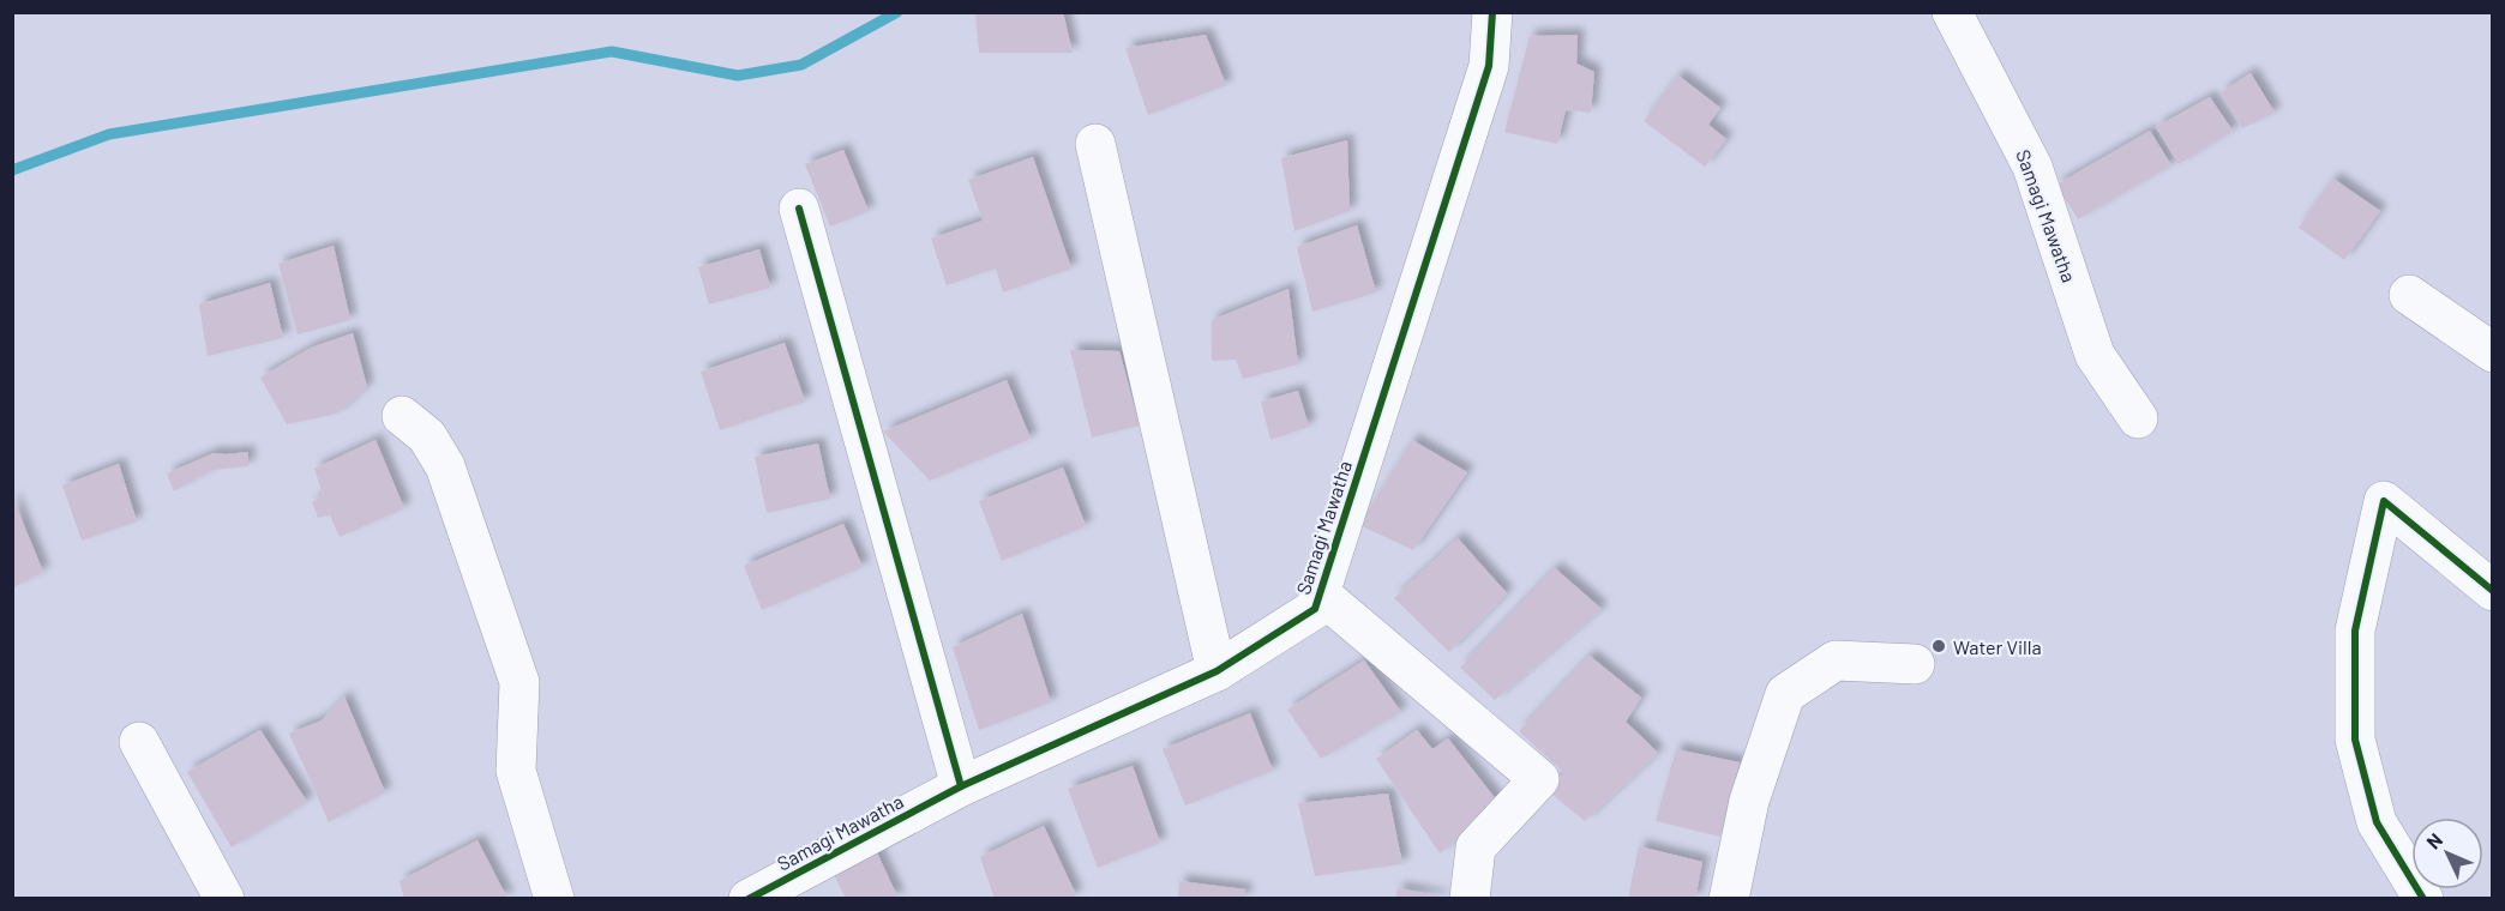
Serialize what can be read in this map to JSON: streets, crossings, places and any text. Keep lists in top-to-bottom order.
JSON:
{
  "streets": {
    "street": ["Samagi Mawatha"]
  },
  "places": ["Water Villa"],
  "north": "top left"
}
